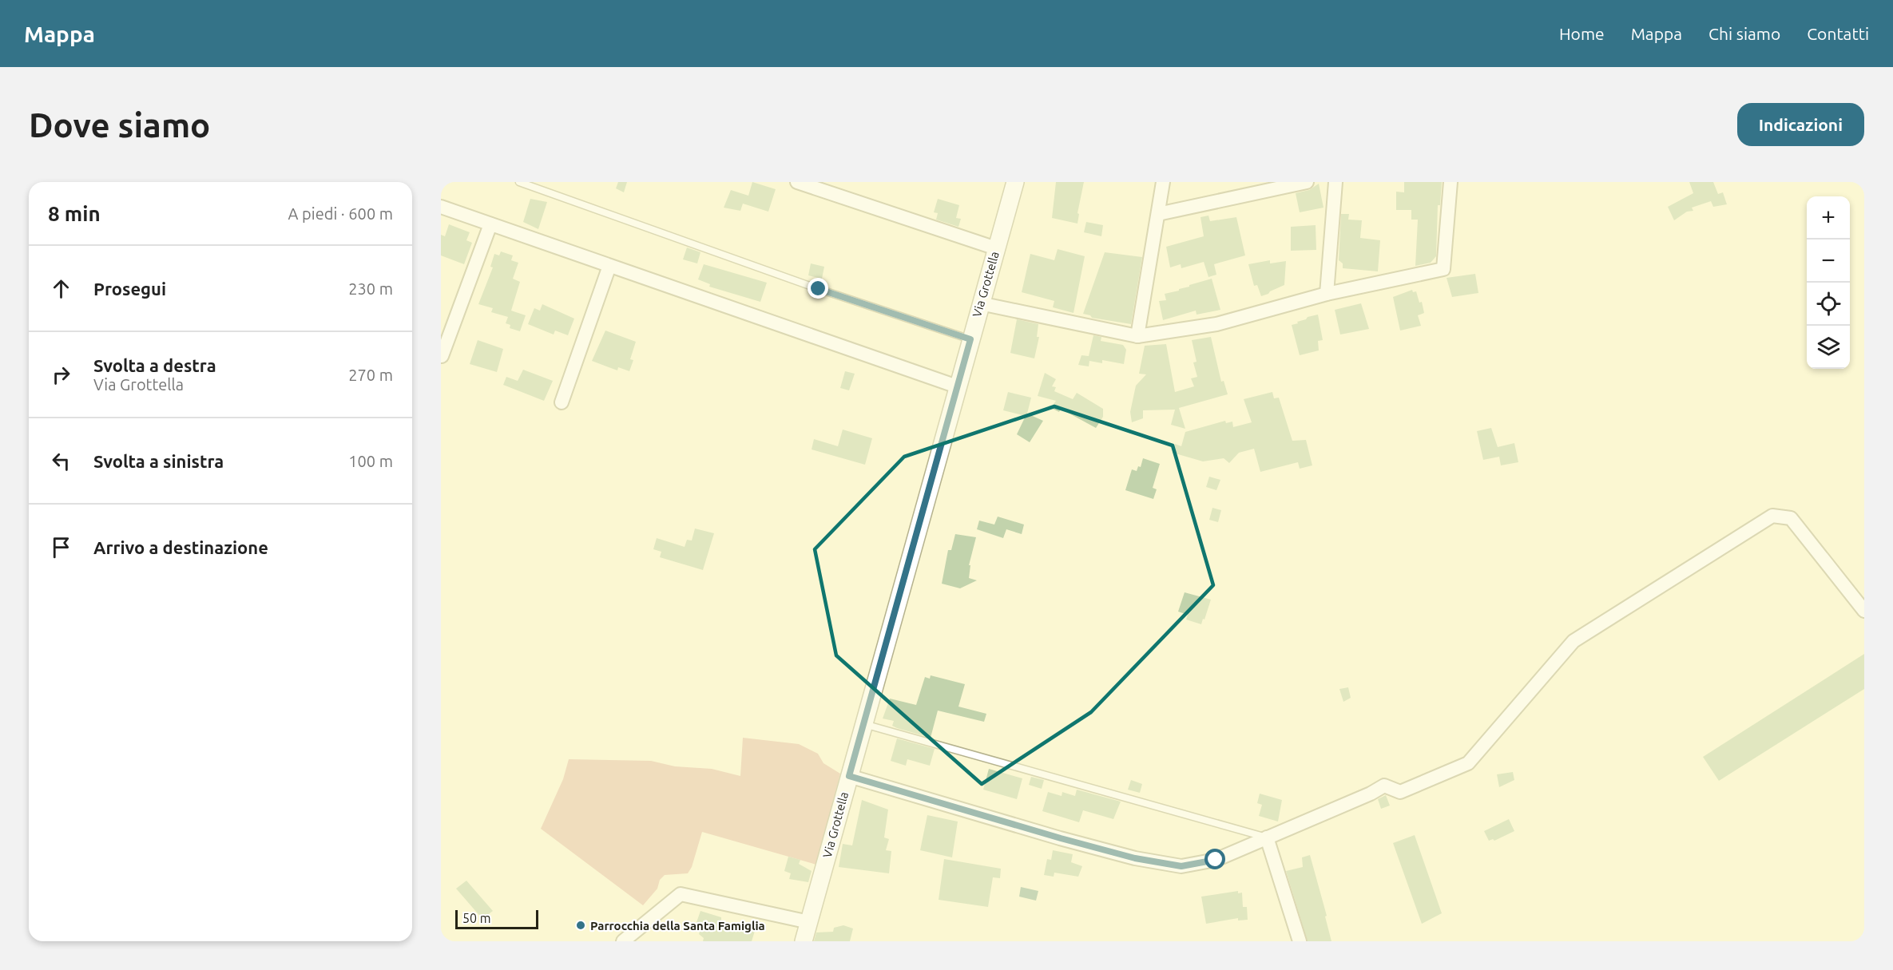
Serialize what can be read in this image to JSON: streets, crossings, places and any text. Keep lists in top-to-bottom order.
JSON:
{
  "streets": {
    "street": ["Via Grottella"]
  },
  "places": ["Parrocchia della Santa Famiglia"],
  "scale_bar": "50 m",
  "page": {
    "header": "Mappa",
    "nav": [
      "Home",
      "Mappa",
      "Chi siamo",
      "Contatti"
    ],
    "buttons": "Indicazioni",
    "title": "Dove siamo",
    "heading": ["8 min", "A piedi · 600 m"],
    "map_buttons": ["+", "−"],
    "list": [
      ["Prosegui", "230 m"],
      ["Svolta a destra", "Via Grottella", "270 m"],
      ["Svolta a sinistra", "100 m"],
      "Arrivo a destinazione"
    ],
    "scale": "50 m"
  }
}
